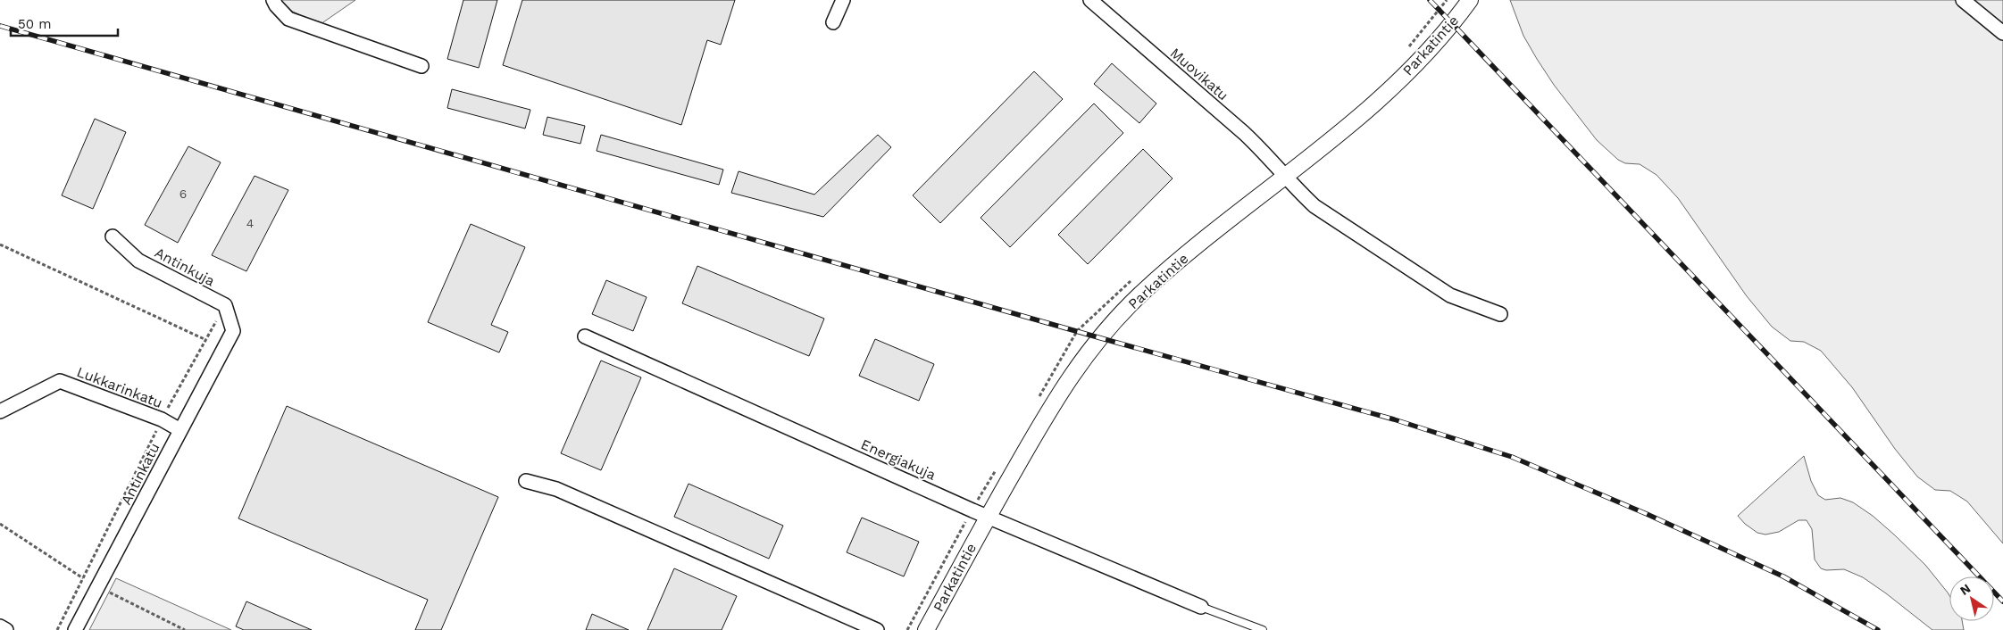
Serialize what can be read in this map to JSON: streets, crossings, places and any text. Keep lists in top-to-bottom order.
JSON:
{
  "streets": {
    "street": [
      "Parkatintie",
      "Muovikatu",
      "Antinkuja",
      "Lukkarinkatu",
      "Energiakuja",
      "Antinkatu"
    ]
  },
  "crossings": [
    ["Parkatintie", "Muovikatu"],
    ["Parkatintie", "Energiakuja"],
    ["Antinkuja", "Antinkatu"],
    ["Lukkarinkatu", "Antinkatu"]
  ],
  "house_numbers": ["6", "4"],
  "scale_bar": "50 m",
  "north": "top left"
}
